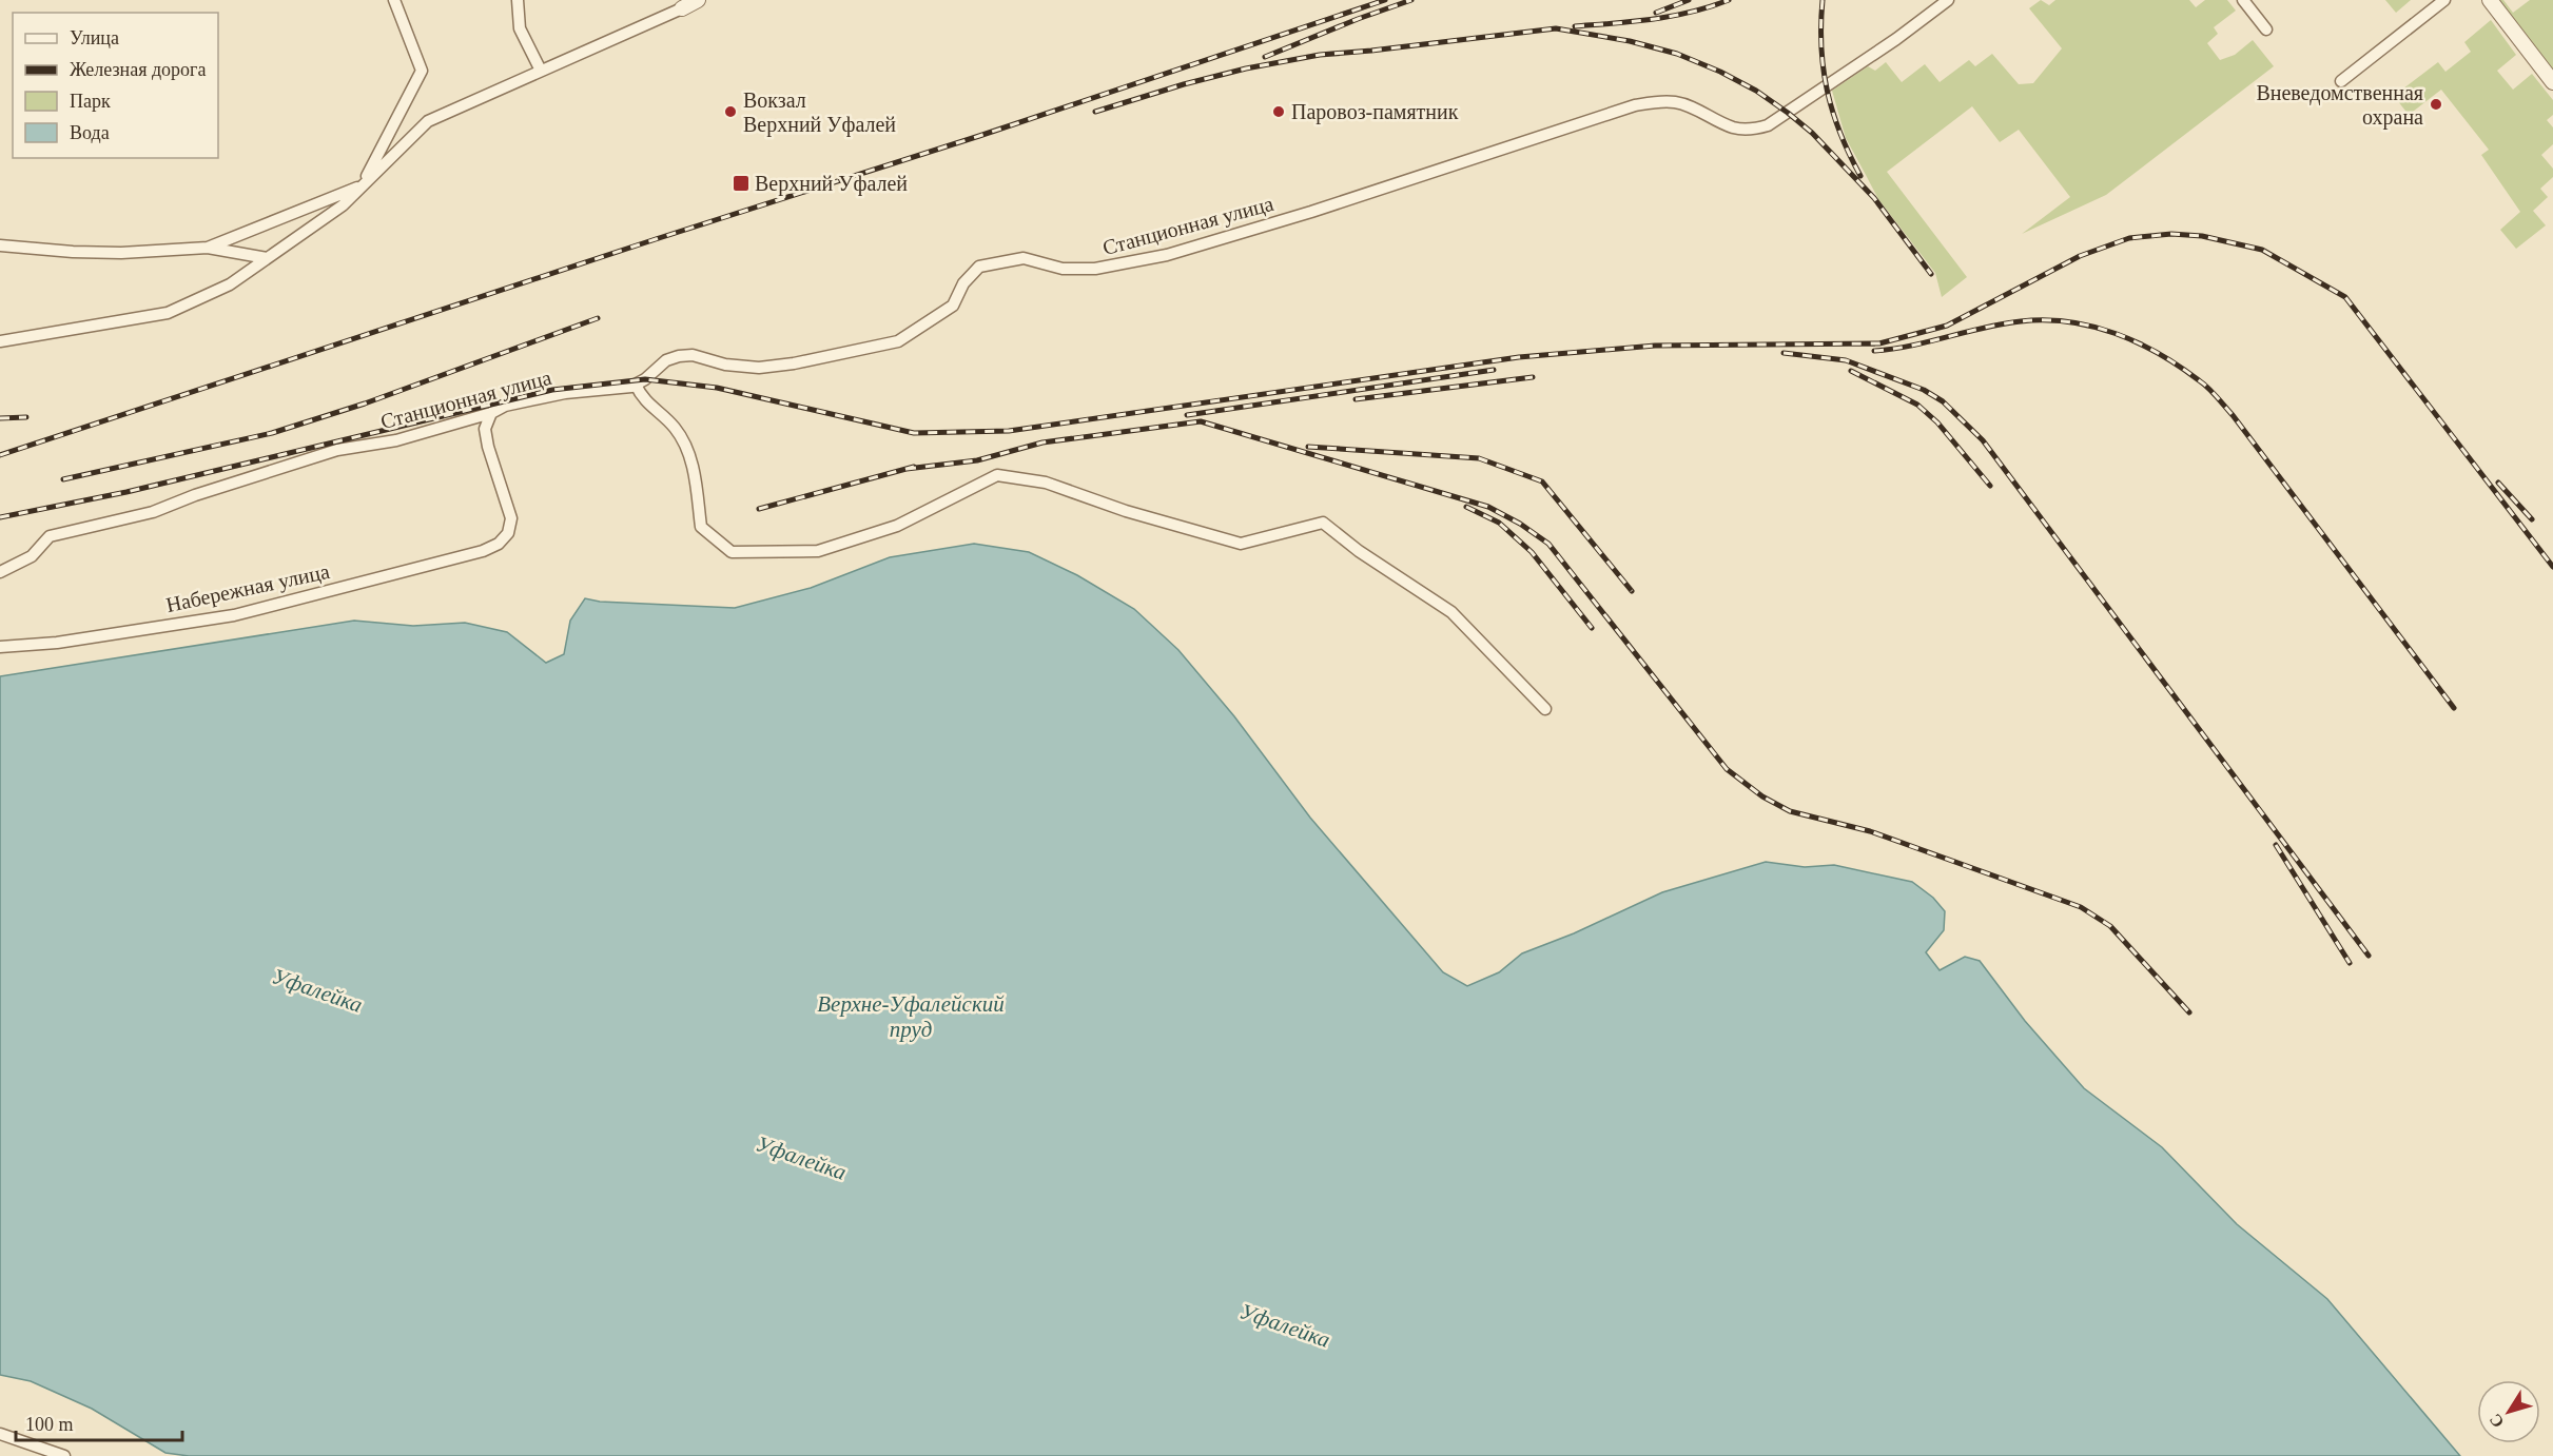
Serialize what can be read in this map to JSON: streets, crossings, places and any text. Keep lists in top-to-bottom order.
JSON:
{
  "streets": {
    "street": ["Станционная улица", "Набережная улица"]
  },
  "crossings": [
    ["Станционная улица", "Набережная улица"]
  ],
  "water": ["Уфалейка", "Верхне-Уфалейский пруд"],
  "places": {
    "other": ["Вневедомственная охрана", "Вокзал Верхний Уфалей", "Паровоз-памятник"],
    "transit": ["Верхний Уфалей"]
  },
  "legend": [
    "Улица",
    "Железная дорога",
    "Парк",
    "Вода"
  ],
  "scale_bar": "100 m",
  "north": "bottom left"
}
